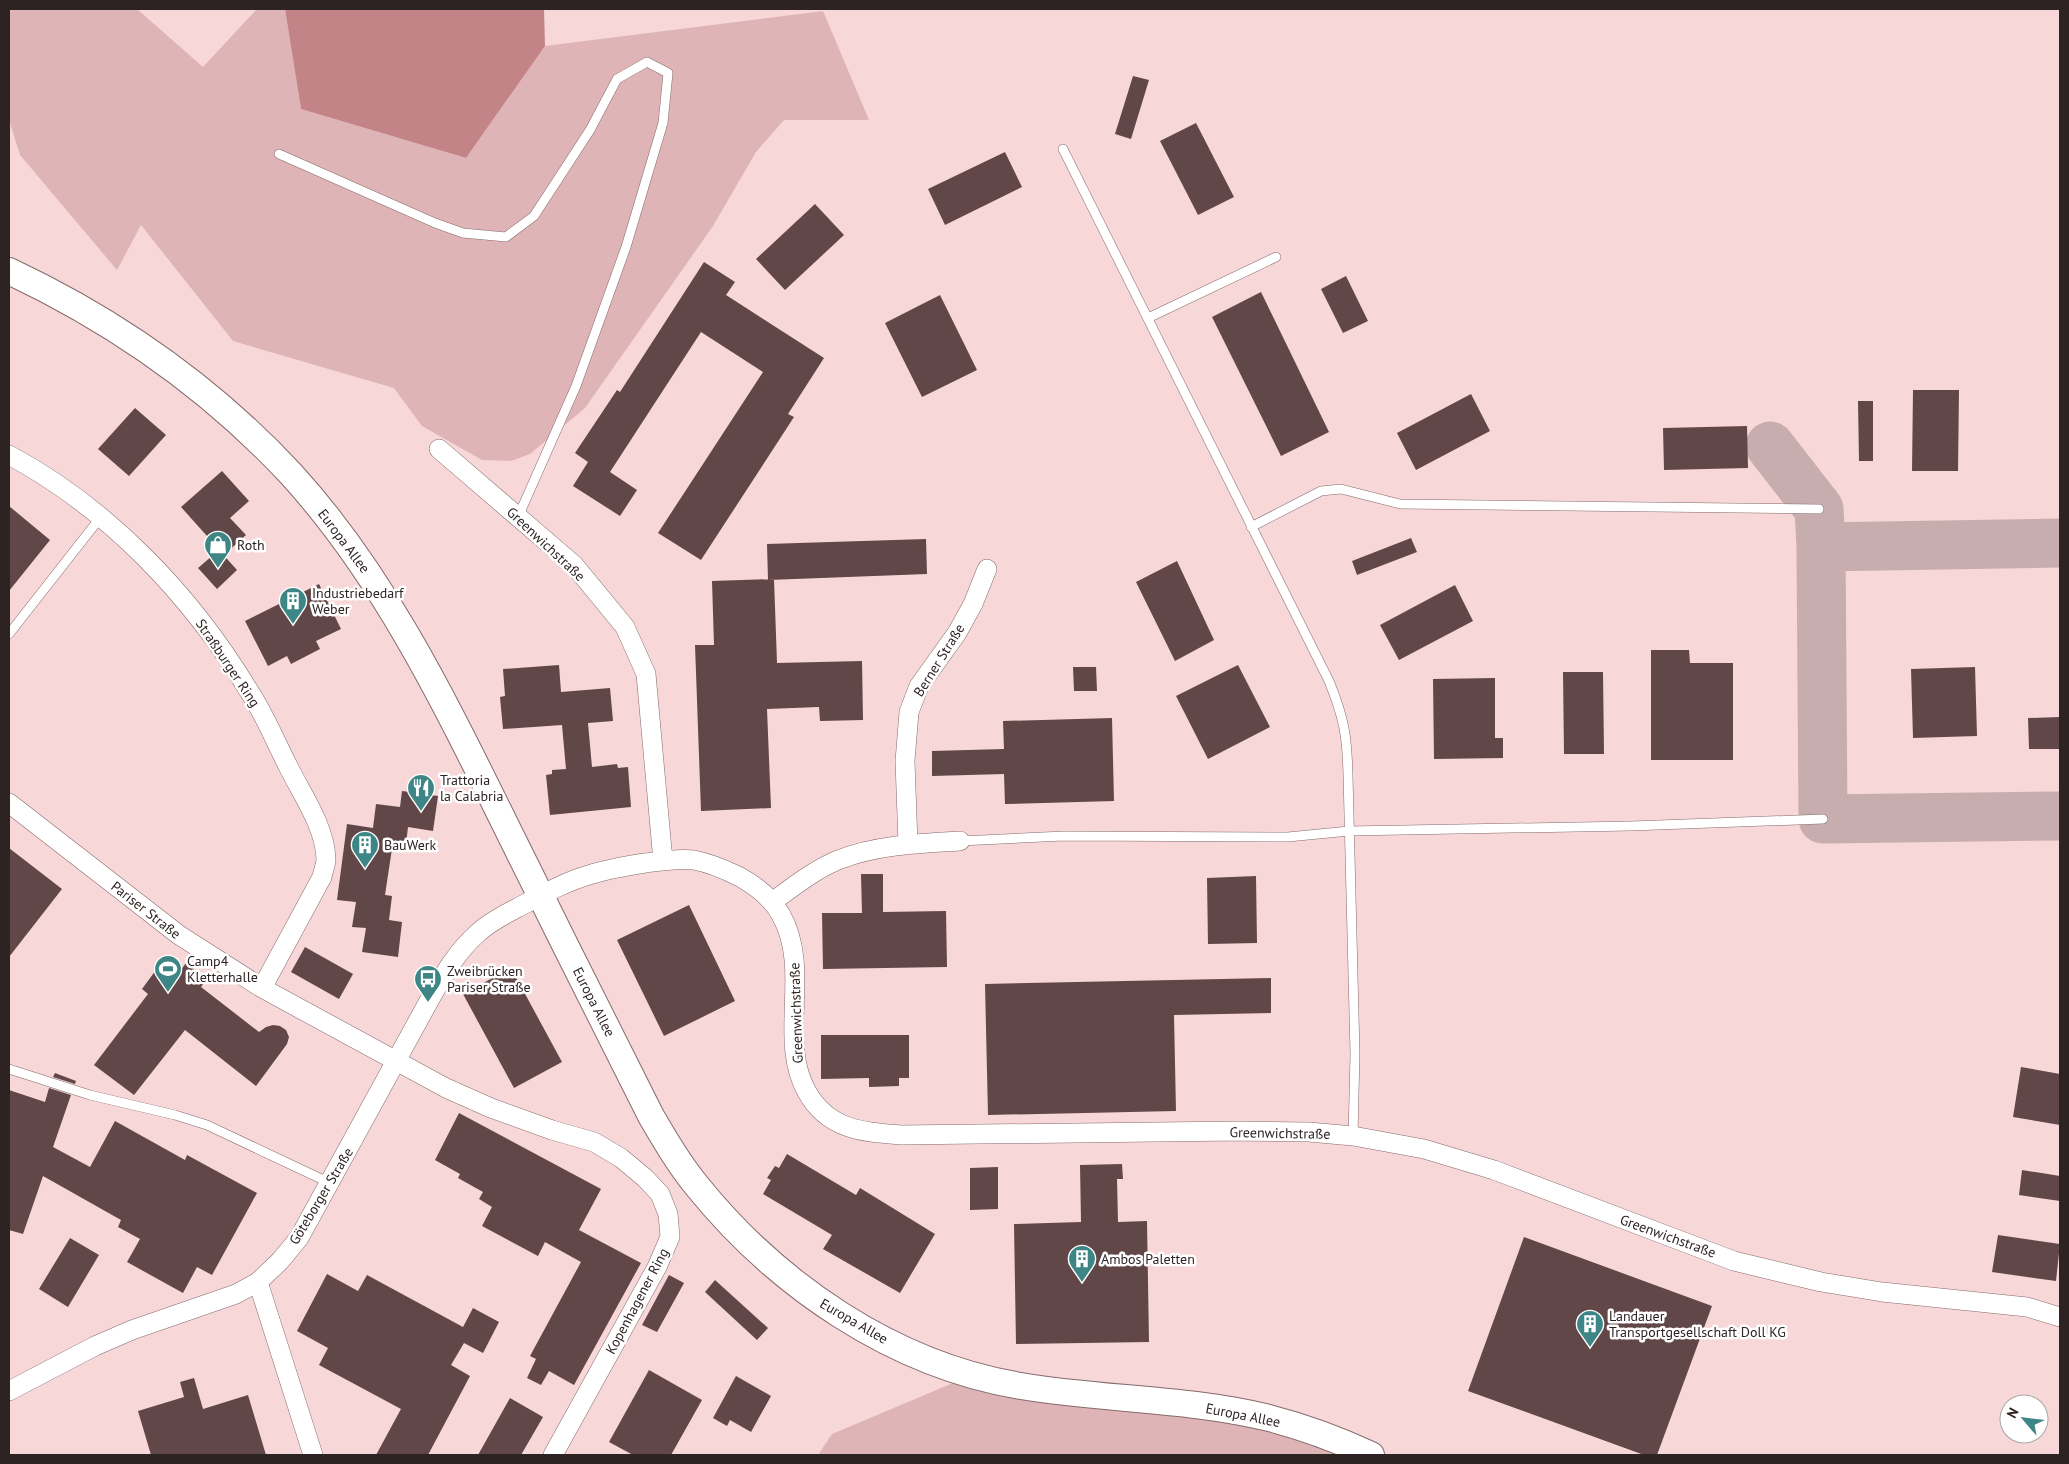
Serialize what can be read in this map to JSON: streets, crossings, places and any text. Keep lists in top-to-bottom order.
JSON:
{
  "streets": {
    "main road": ["Europa Allee"],
    "street": [
      "Greenwichstraße",
      "Berner Straße",
      "Straßburger Ring",
      "Pariser Straße",
      "Göteborger Straße",
      "Kopenhagener Ring"
    ]
  },
  "crossings": [
    ["Europa Allee", "Greenwichstraße"],
    ["Europa Allee", "Göteborger Straße"],
    ["Greenwichstraße", "Göteborger Straße"],
    ["Straßburger Ring", "Pariser Straße"],
    ["Pariser Straße", "Göteborger Straße"],
    ["Pariser Straße", "Kopenhagener Ring"],
    ["Göteborger Straße", "Kopenhagener Ring"]
  ],
  "places": {
    "shop": ["Roth"],
    "building": [
      "Industriebedarf Weber",
      "BauWerk",
      "Ambos Paletten",
      "Landauer Transportgesellschaft Doll KG"
    ],
    "restaurant": ["Trattoria la Calabria"],
    "sports": ["Camp4 Kletterhalle"],
    "bus stop": ["Zweibrücken Pariser Straße"]
  },
  "north": "top left"
}
